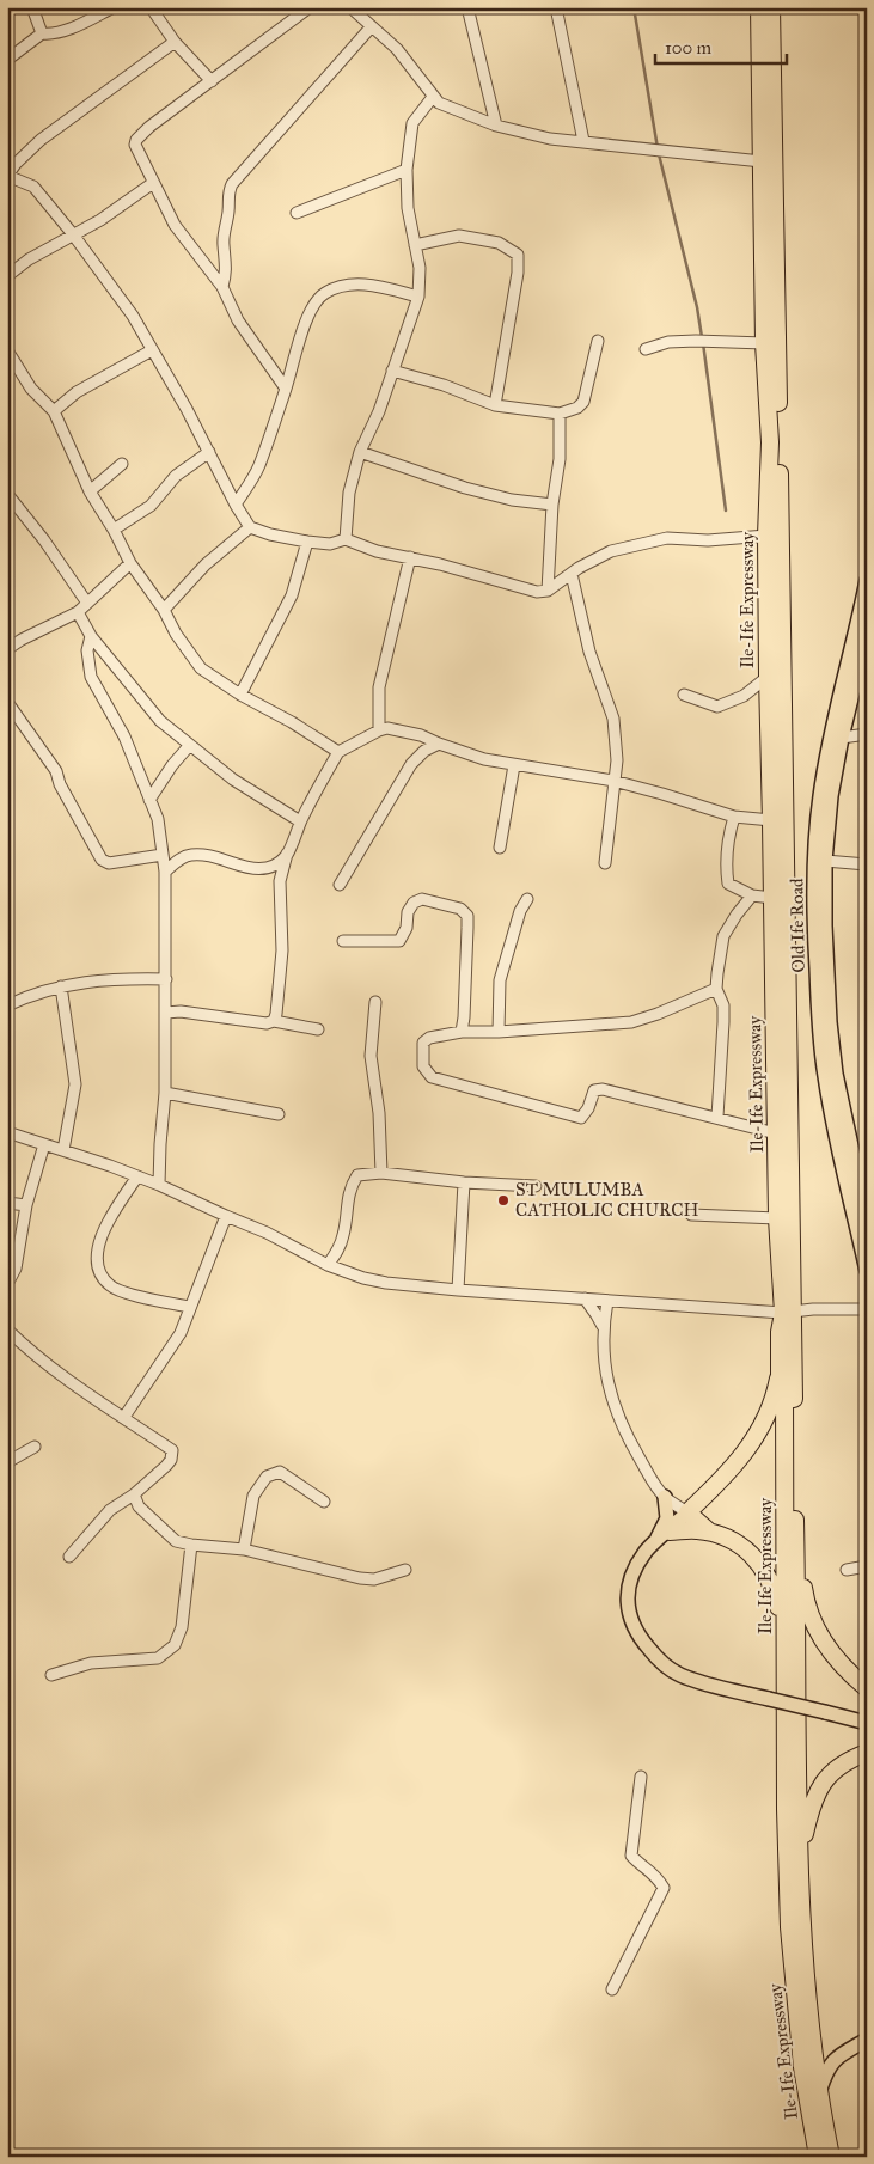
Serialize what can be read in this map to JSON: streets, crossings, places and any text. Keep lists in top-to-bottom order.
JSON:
{
  "streets": {
    "highway": ["Ile-Ife Expressway"],
    "main road": ["Old Ife Road"]
  },
  "places": ["ST MULUMBA CATHOLIC CHURCH"],
  "scale_bar": "100 m"
}
